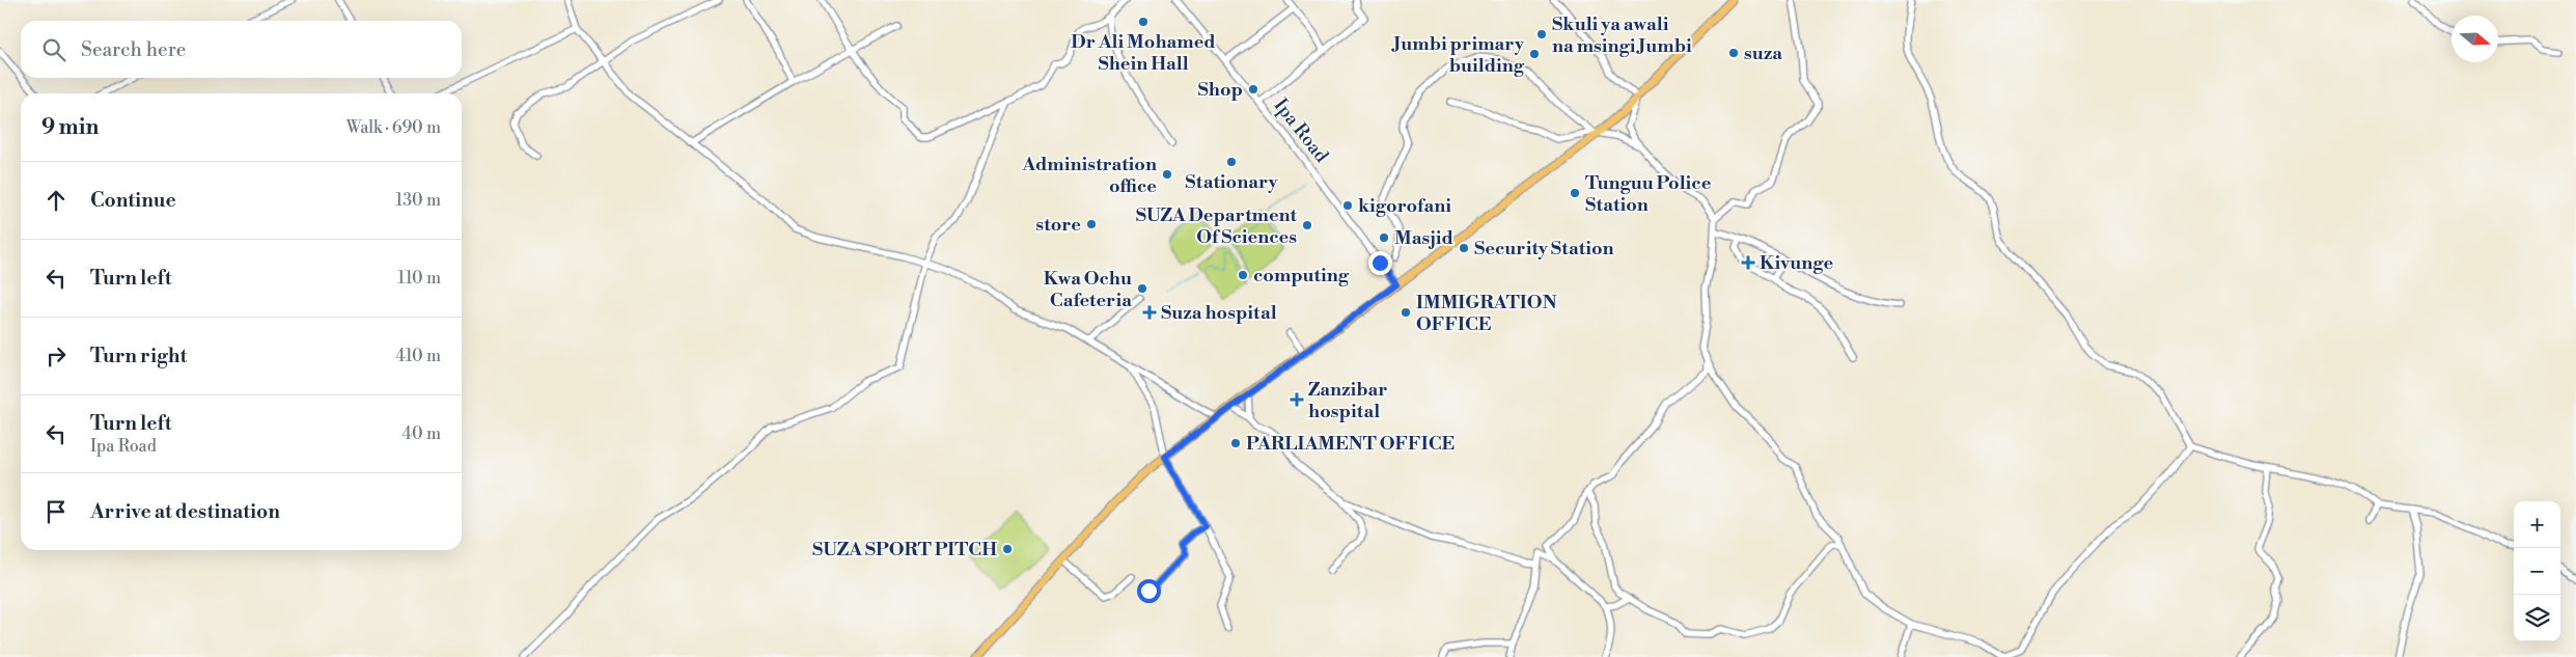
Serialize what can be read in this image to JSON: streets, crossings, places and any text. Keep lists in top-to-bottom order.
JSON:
{
  "streets": {
    "street": ["Ipa Road"]
  },
  "places": {
    "other": [
      "Dr Ali Mohamed Shein Hall",
      "Skuli ya awali na msingi Jumbi",
      "suza",
      "Jumbi primary building",
      "Shop",
      "Stationary",
      "Administration office",
      "Tunguu Police Station",
      "kigorofani",
      "store",
      "SUZA Department Of Sciences",
      "Masjid",
      "Security Station",
      "computing",
      "Kwa Ochu Cafeteria",
      "IMMIGRATION OFFICE",
      "PARLIAMENT OFFICE",
      "SUZA SPORT PITCH"
    ],
    "health": ["Kivunge", "Suza hospital", "Zanzibar hospital"]
  },
  "north": "right",
  "page": {
    "search": "Search here",
    "heading": ["9 min", "Walk · 690 m"],
    "list": [
      ["Continue", "130 m"],
      ["Turn left", "110 m"],
      ["Turn right", "410 m"],
      ["Turn left", "Ipa Road", "40 m"],
      "Arrive at destination"
    ],
    "map_buttons": ["+", "−"]
  }
}
